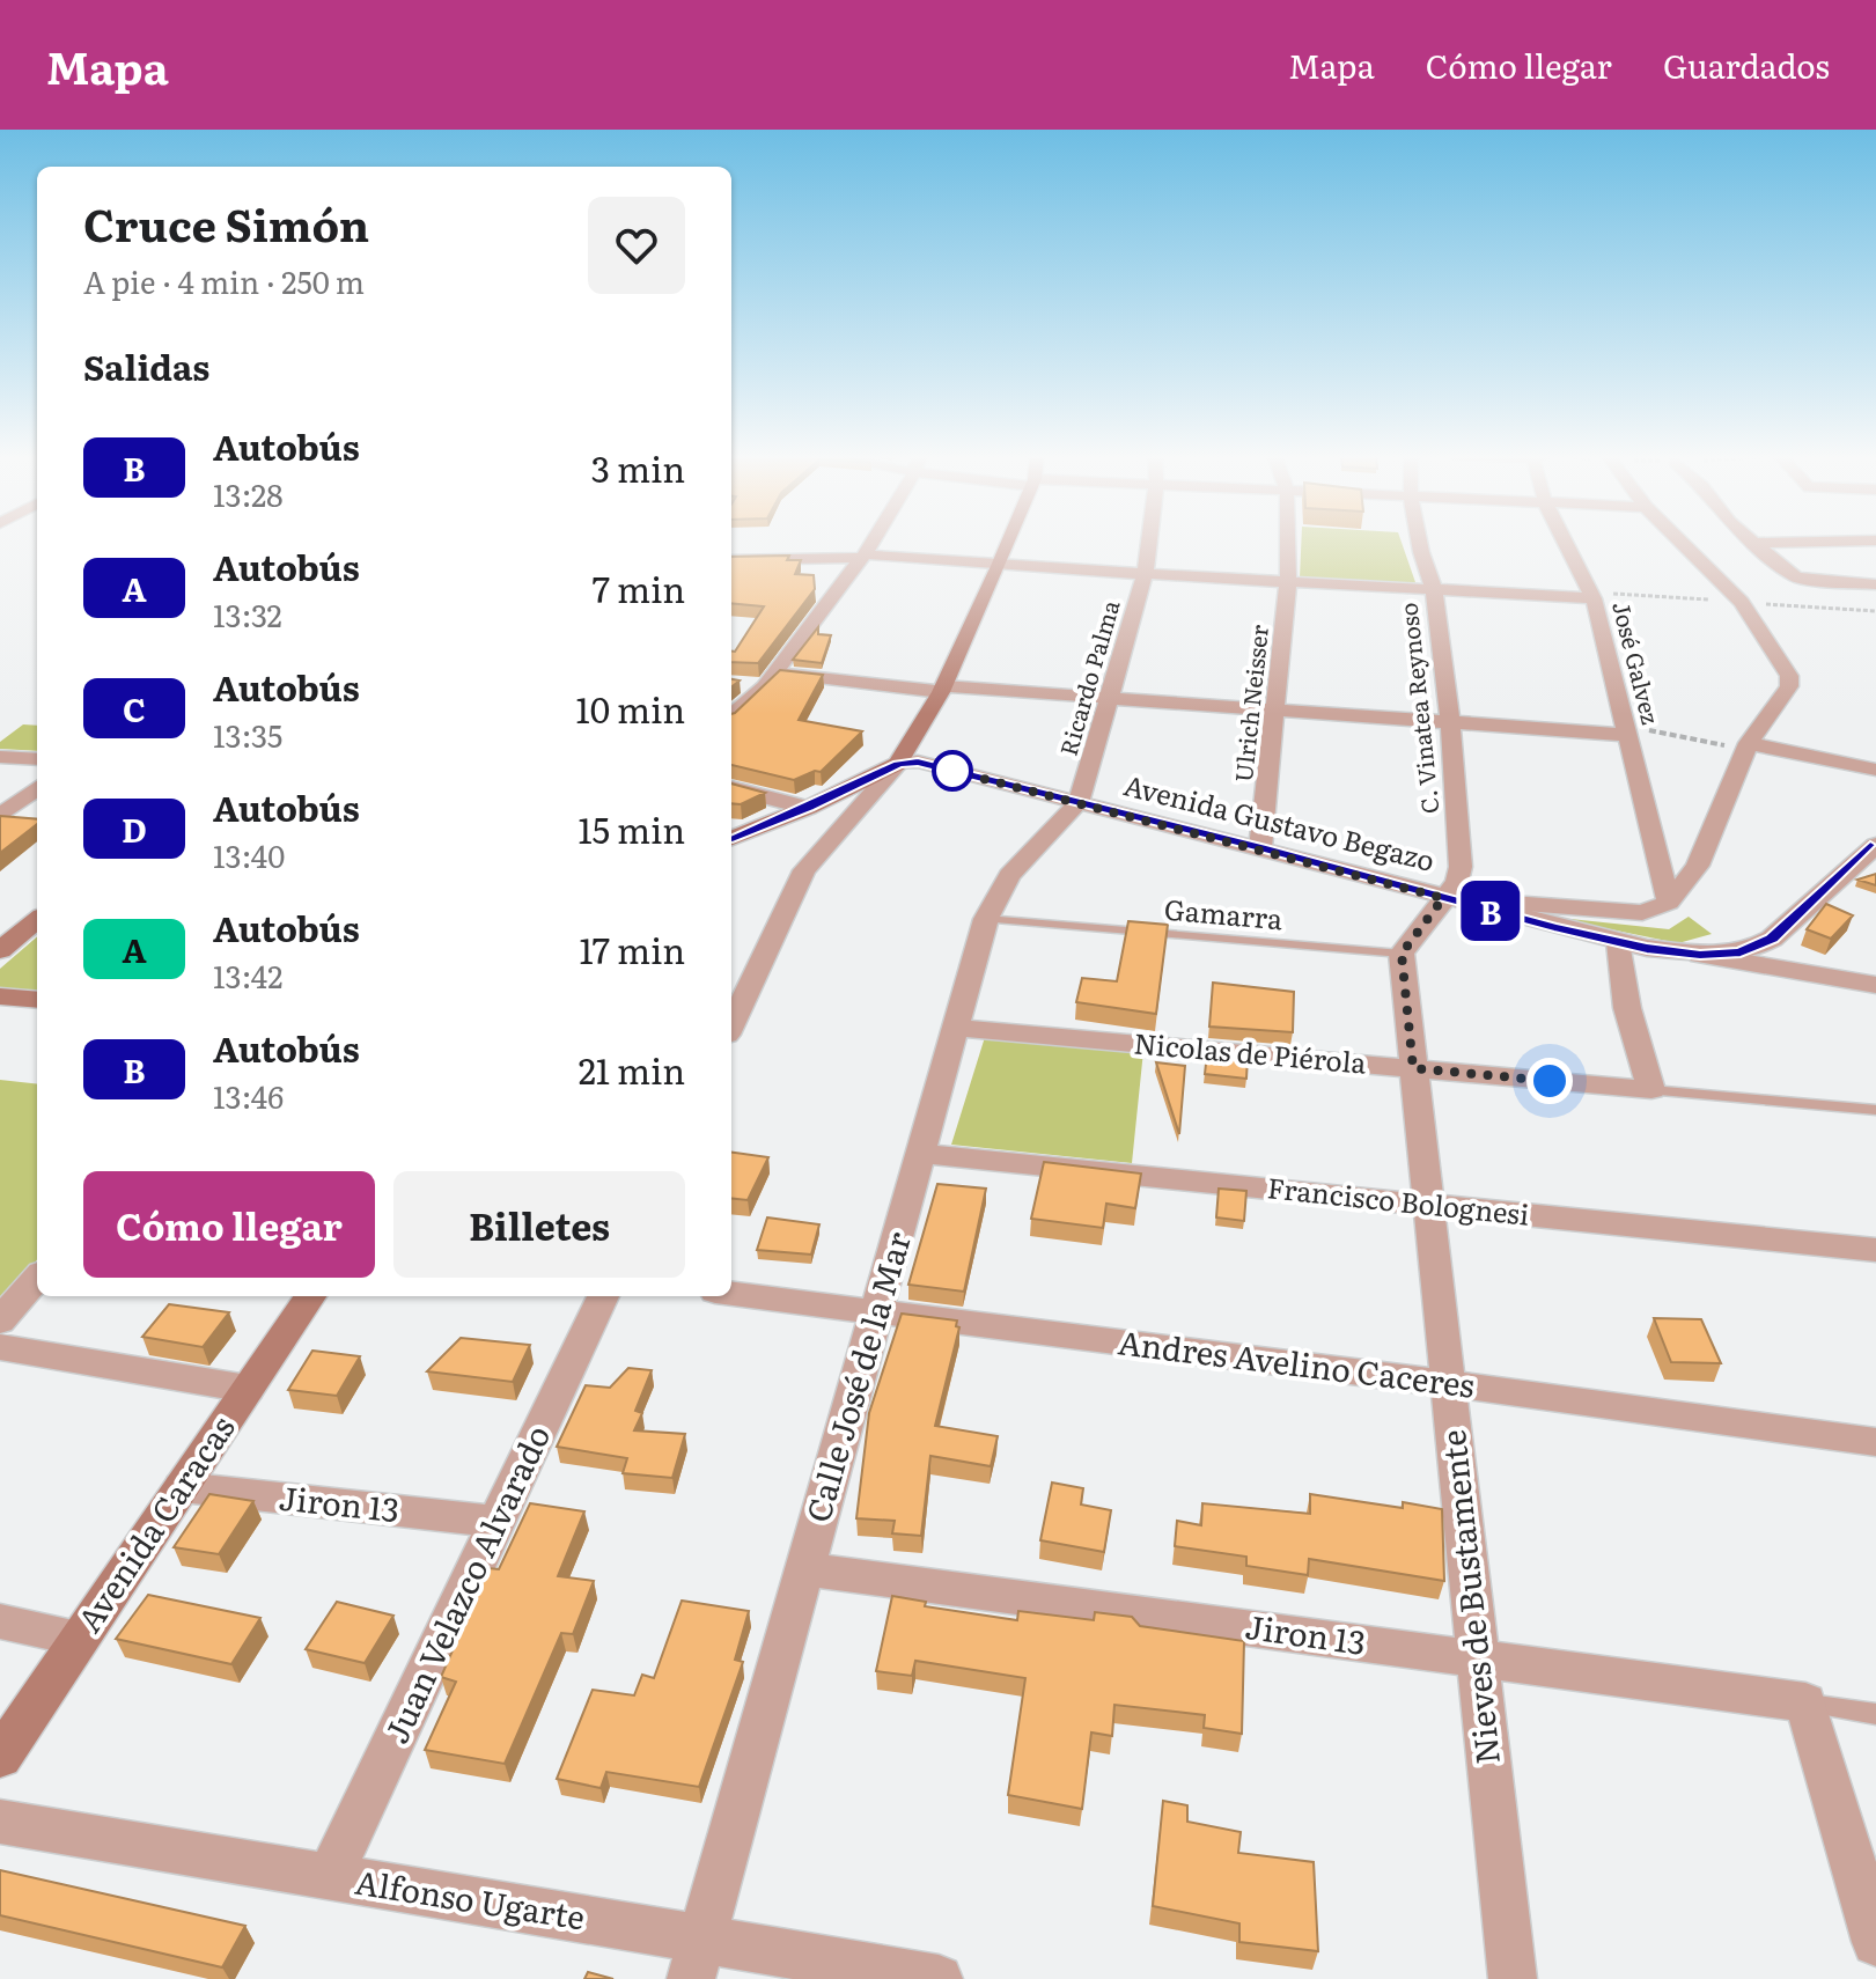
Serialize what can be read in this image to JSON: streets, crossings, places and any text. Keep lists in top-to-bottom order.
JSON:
{
  "streets": {
    "main road": ["Avenida Caracas"],
    "street": [
      "José Galvez",
      "Ricardo Palma",
      "Ulrich Neisser",
      "C. Vinatea Reynoso",
      "Avenida Gustavo Begazo",
      "Nicolas de Piérola",
      "Francisco Bolognesi",
      "Andres Avelino Caceres",
      "Calle José de la Mar",
      "Jiron 13",
      "Juan Velazco Alvarado",
      "Nieves de Bustamente",
      "Alfonso Ugarte"
    ],
    "lane": ["Gamarra"]
  },
  "crossings": [
    ["Ricardo Palma", "Avenida Gustavo Begazo"],
    ["Ricardo Palma", "Calle José de la Mar"],
    ["Ulrich Neisser", "Avenida Gustavo Begazo"],
    ["C. Vinatea Reynoso", "Avenida Gustavo Begazo"],
    ["Avenida Gustavo Begazo", "Calle José de la Mar"],
    ["Gamarra", "Calle José de la Mar"],
    ["Gamarra", "Nieves de Bustamente"],
    ["Nicolas de Piérola", "Calle José de la Mar"],
    ["Nicolas de Piérola", "Nieves de Bustamente"],
    ["Francisco Bolognesi", "Calle José de la Mar"],
    ["Francisco Bolognesi", "Nieves de Bustamente"],
    ["Andres Avelino Caceres", "Calle José de la Mar"],
    ["Andres Avelino Caceres", "Nieves de Bustamente"],
    ["Calle José de la Mar", "Jiron 13"],
    ["Calle José de la Mar", "Alfonso Ugarte"],
    ["Jiron 13", "Avenida Caracas"],
    ["Jiron 13", "Juan Velazco Alvarado"],
    ["Jiron 13", "Nieves de Bustamente"],
    ["Juan Velazco Alvarado", "Alfonso Ugarte"]
  ],
  "lines": ["bus line B"],
  "page": {
    "header": "Mapa",
    "nav": ["Mapa", "Cómo llegar", "Guardados"],
    "on_map": "B",
    "heading": [
      ["Cruce Simón", "A pie · 4 min · 250 m"],
      "Salidas"
    ],
    "list": [
      {
        "mark": "B",
        "name": "Autobús",
        "note": "13:28",
        "value": "3 min"
      },
      {
        "mark": "A",
        "name": "Autobús",
        "note": "13:32",
        "value": "7 min"
      },
      {
        "mark": "C",
        "name": "Autobús",
        "note": "13:35",
        "value": "10 min"
      },
      {
        "mark": "D",
        "name": "Autobús",
        "note": "13:40",
        "value": "15 min"
      },
      {
        "mark": "A",
        "name": "Autobús",
        "note": "13:42",
        "value": "17 min"
      },
      {
        "mark": "B",
        "name": "Autobús",
        "note": "13:46",
        "value": "21 min"
      }
    ],
    "buttons": ["Cómo llegar", "Billetes"]
  }
}
